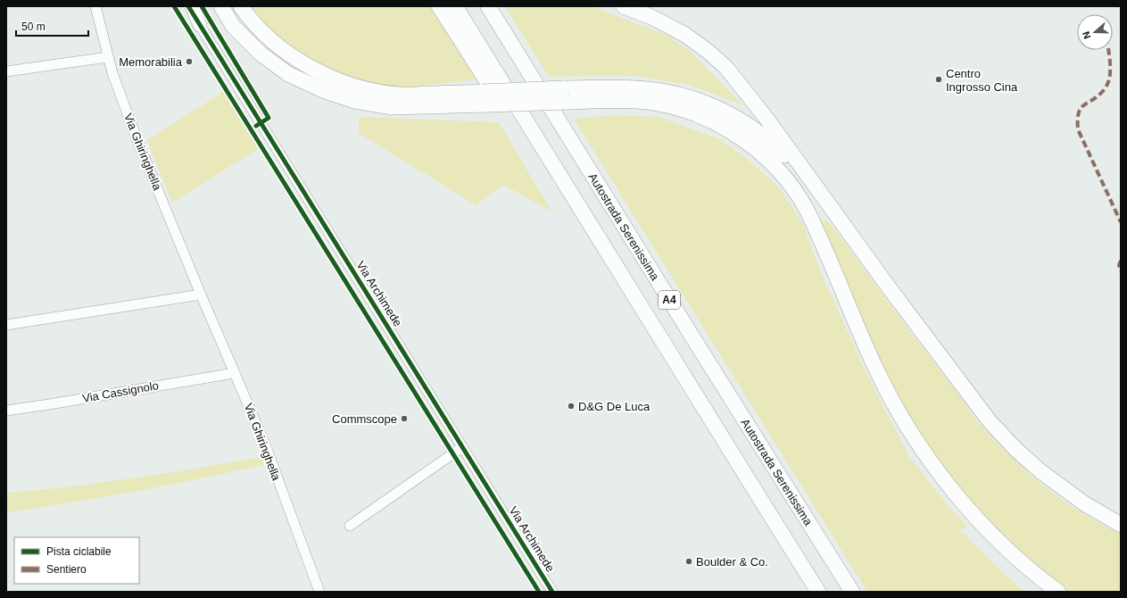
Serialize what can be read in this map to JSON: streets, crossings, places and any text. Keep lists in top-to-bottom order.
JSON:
{
  "streets": {
    "highway": ["Autostrada Serenissima", "A4"],
    "street": ["Via Ghiringhella", "Via Archimede", "Via Cassignolo"]
  },
  "crossings": [
    ["Via Ghiringhella", "Via Cassignolo"]
  ],
  "places": [
    "Memorabilia",
    "Centro Ingrosso Cina",
    "D&G De Luca",
    "Commscope",
    "Boulder & Co."
  ],
  "legend": ["Pista ciclabile", "Sentiero"],
  "scale_bar": "50 m",
  "north": "left"
}
